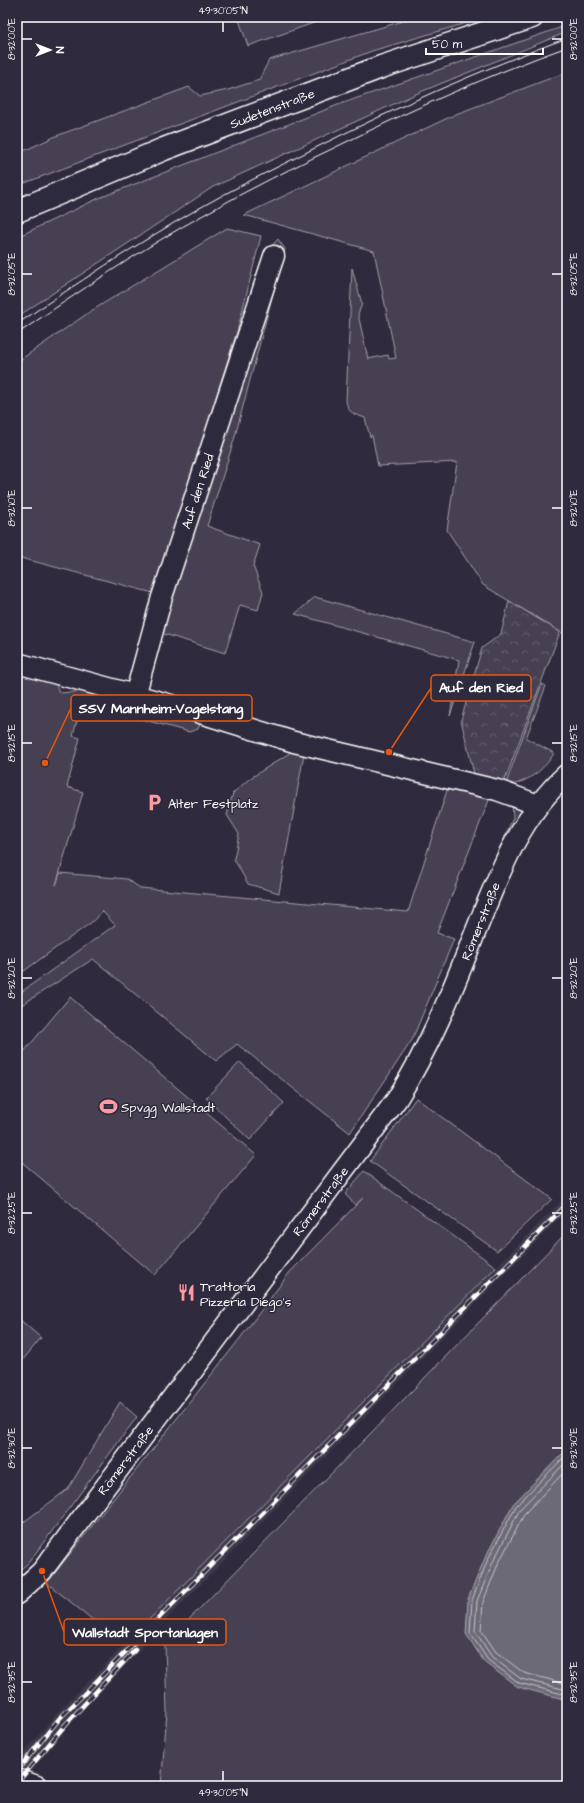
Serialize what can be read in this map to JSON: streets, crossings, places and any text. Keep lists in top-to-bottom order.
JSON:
{
  "streets": {
    "main road": ["Sudetenstraße"],
    "street": ["Auf den Ried", "Römerstraße"]
  },
  "places": {
    "other": ["Auf den Ried", "SSV Mannheim-Vogelstang", "Wallstadt Sportanlagen"],
    "parking": ["Alter Festplatz"],
    "sports": ["Spvgg Wallstadt"],
    "restaurant": ["Trattoria Pizzeria Diego's"]
  },
  "scale_bar": "50 m",
  "north": "right",
  "coordinates": [
    "49°30'05\"N",
    "8°32'00\"E",
    "8°32'05\"E",
    "8°32'10\"E",
    "8°32'15\"E",
    "8°32'20\"E",
    "8°32'25\"E",
    "8°32'30\"E",
    "8°32'35\"E"
  ]
}
